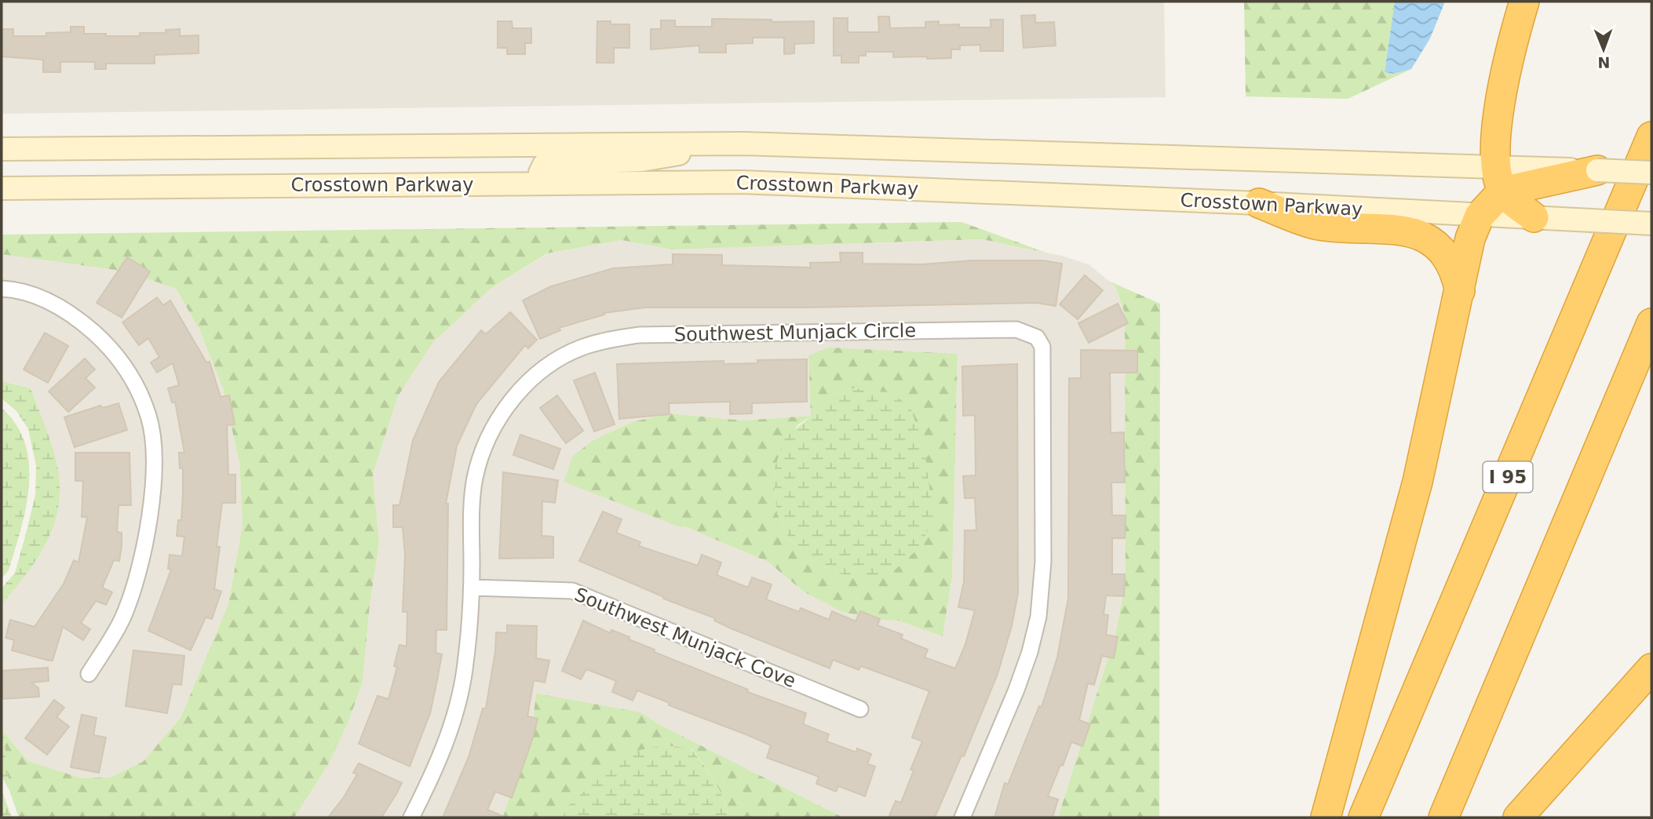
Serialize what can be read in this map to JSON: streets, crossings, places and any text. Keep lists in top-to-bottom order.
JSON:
{
  "streets": {
    "highway": ["I 95"],
    "main road": ["Crosstown Parkway"],
    "street": ["Southwest Munjack Circle", "Southwest Munjack Cove"]
  },
  "crossings": [
    ["Southwest Munjack Circle", "Southwest Munjack Cove"]
  ],
  "north": "bottom"
}
